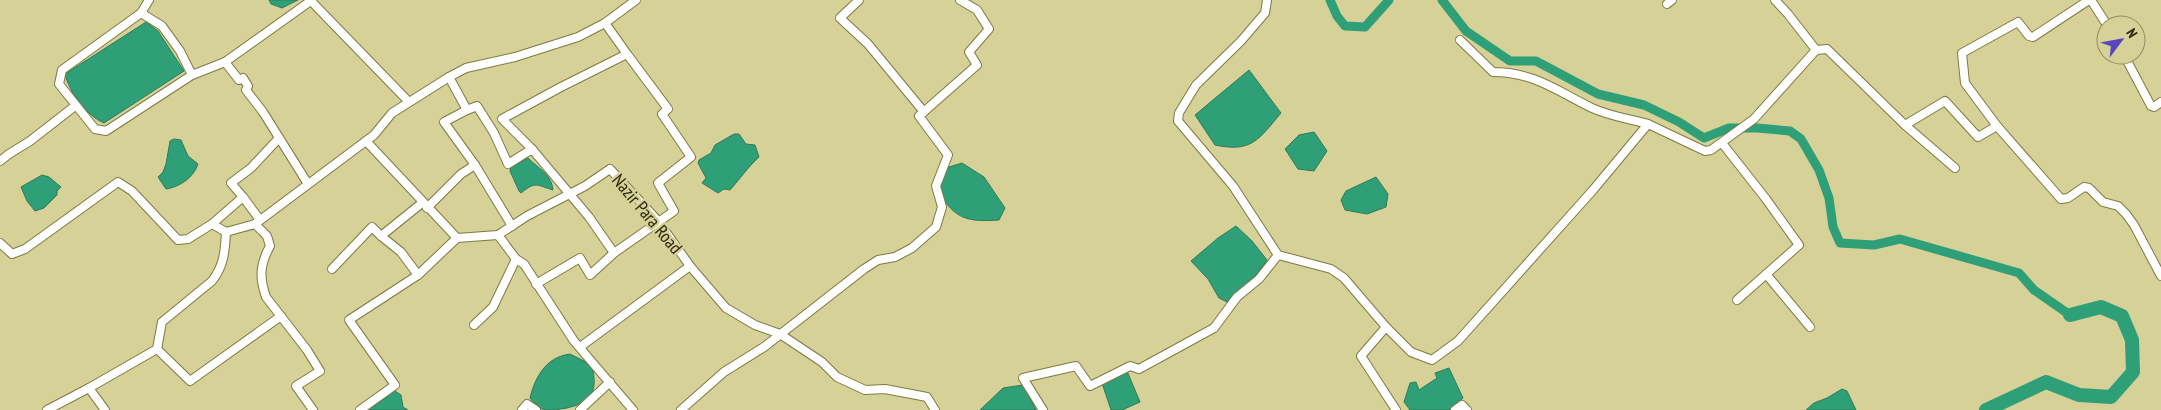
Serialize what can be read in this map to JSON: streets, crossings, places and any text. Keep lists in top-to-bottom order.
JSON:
{
  "streets": {
    "street": ["Nazir Para Road"]
  },
  "north": "top right"
}
